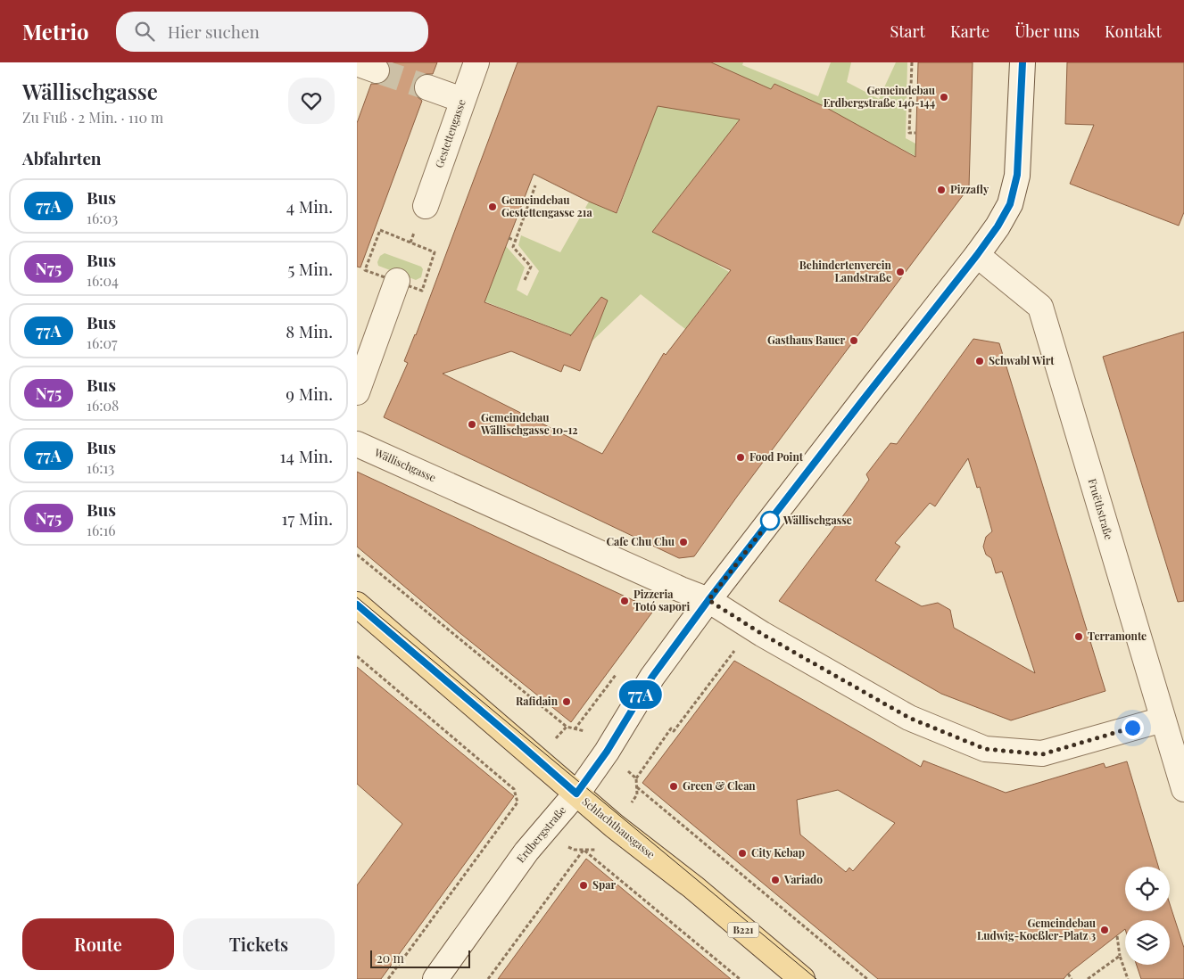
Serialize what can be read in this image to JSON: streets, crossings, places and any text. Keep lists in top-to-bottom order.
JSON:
{
  "streets": {
    "main road": ["Schlachthausgasse", "B221"],
    "street": [
      "Gestettengasse",
      "Wällischgasse",
      "Fruëthstraße",
      "Erdbergstraße"
    ]
  },
  "crossings": [
    ["Wällischgasse", "Fruëthstraße"],
    ["Wällischgasse", "Erdbergstraße"],
    ["Fruëthstraße", "Erdbergstraße"],
    ["Schlachthausgasse", "Erdbergstraße"]
  ],
  "places": [
    "Gemeindebau Erdbergstraße 140-144",
    "Pizzafly",
    "Gemeindebau Gestettengasse 21a",
    "Behindertenverein Landstraße",
    "Gasthaus Bauer",
    "Schwabl Wirt",
    "Gemeindebau Wällischgasse 10-12",
    "Food Point",
    "Wällischgasse",
    "Cafe Chu Chu",
    "Pizzeria Totó sapori",
    "Terramonte",
    "Rafidain",
    "Green & Clean",
    "City Kebap",
    "Variado",
    "Spar",
    "Gemeindebau Ludwig-Koeßler-Platz 3"
  ],
  "lines": ["bus line 77A"],
  "scale_bar": "20 m",
  "page": {
    "header": "Metrio",
    "search": "Hier suchen",
    "nav": [
      "Start",
      "Karte",
      "Über uns",
      "Kontakt"
    ],
    "heading": [
      ["Wällischgasse", "Zu Fuß · 2 Min. · 110 m"],
      "Abfahrten"
    ],
    "on_map": "77A",
    "list": [
      {
        "mark": "77A",
        "name": "Bus",
        "note": "16:03",
        "value": "4 Min."
      },
      {
        "mark": "N75",
        "name": "Bus",
        "note": "16:04",
        "value": "5 Min."
      },
      {
        "mark": "77A",
        "name": "Bus",
        "note": "16:07",
        "value": "8 Min."
      },
      {
        "mark": "N75",
        "name": "Bus",
        "note": "16:08",
        "value": "9 Min."
      },
      {
        "mark": "77A",
        "name": "Bus",
        "note": "16:13",
        "value": "14 Min."
      },
      {
        "mark": "N75",
        "name": "Bus",
        "note": "16:16",
        "value": "17 Min."
      }
    ],
    "buttons": ["Route", "Tickets"],
    "scale": "20 m"
  }
}
